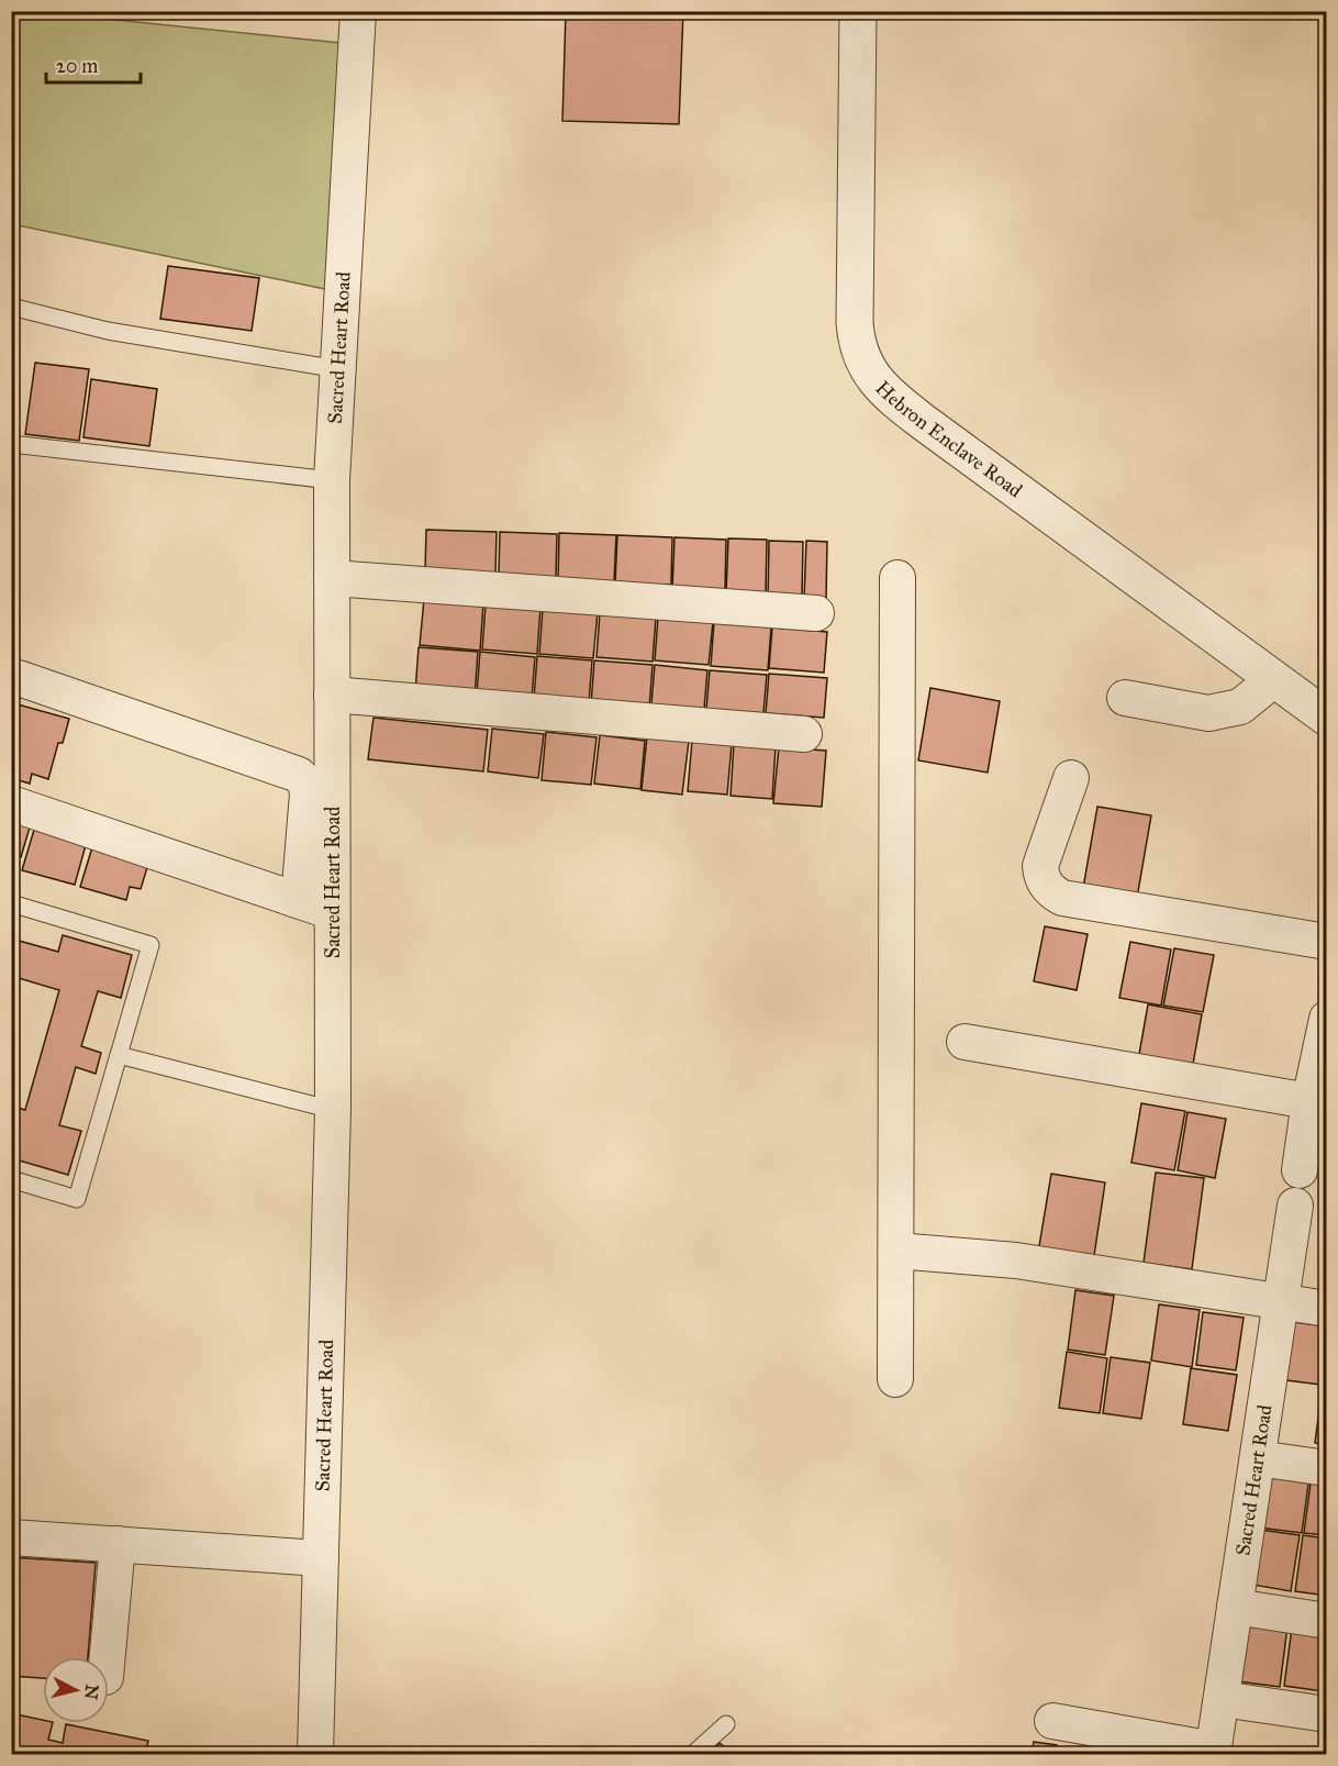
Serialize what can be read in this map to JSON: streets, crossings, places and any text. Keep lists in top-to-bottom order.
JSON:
{
  "streets": {
    "street": ["Sacred Heart Road", "Hebron Enclave Road"]
  },
  "scale_bar": "20 m",
  "north": "right"
}
